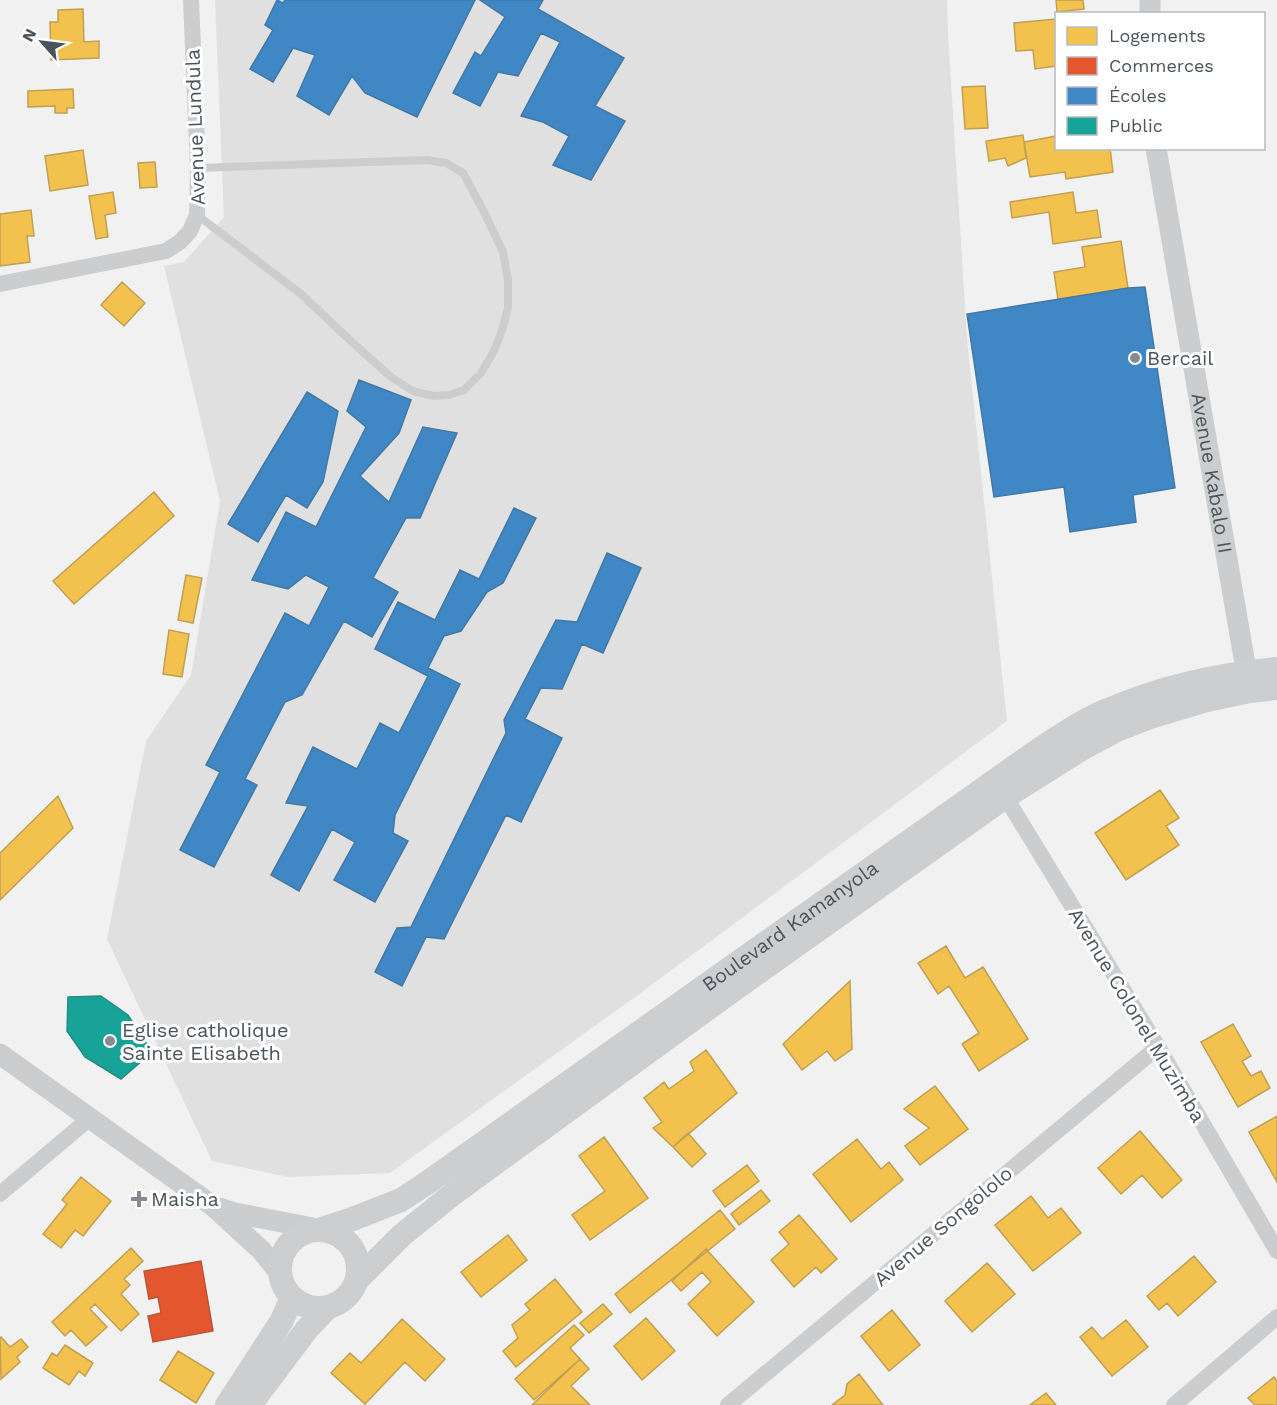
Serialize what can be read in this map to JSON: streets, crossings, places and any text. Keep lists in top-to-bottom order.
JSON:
{
  "streets": {
    "main road": ["Boulevard Kamanyola"],
    "street": [
      "Avenue Lundula",
      "Avenue Kabalo II",
      "Avenue Colonel Muzimba",
      "Avenue Songololo"
    ]
  },
  "crossings": [
    ["Avenue Kabalo II", "Boulevard Kamanyola"],
    ["Boulevard Kamanyola", "Avenue Colonel Muzimba"],
    ["Avenue Colonel Muzimba", "Avenue Songololo"]
  ],
  "places": {
    "other": ["Bercail", "Eglise catholique Sainte Elisabeth"],
    "health": ["Maisha"]
  },
  "legend": [
    "Logements",
    "Commerces",
    "Écoles",
    "Public"
  ],
  "north": "top left"
}
